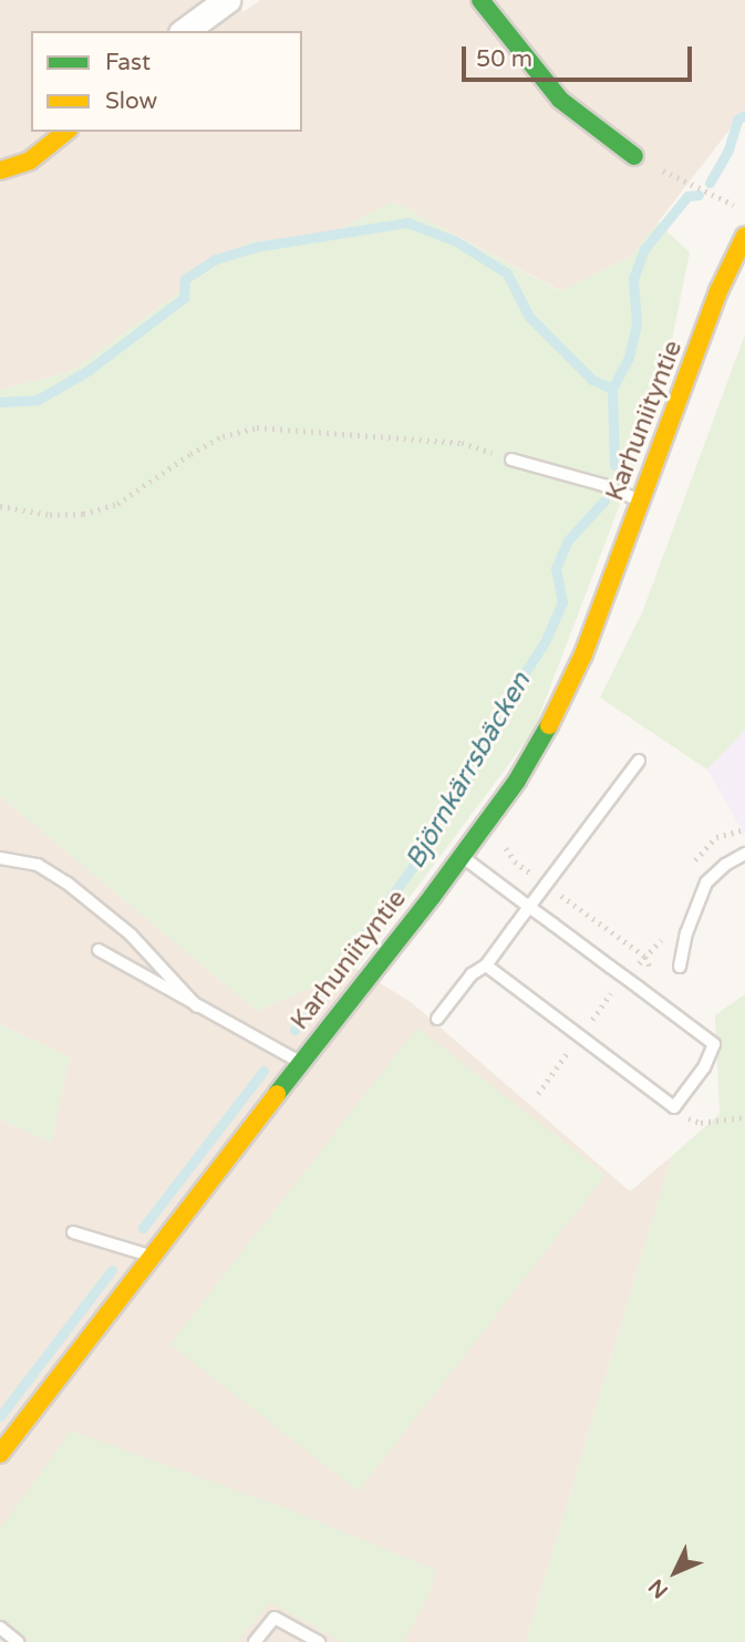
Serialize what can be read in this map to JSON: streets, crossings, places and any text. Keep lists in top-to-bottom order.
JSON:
{
  "streets": {
    "street": ["Karhuniityntie"]
  },
  "water": ["Björnkärrsbäcken"],
  "legend": ["Fast", "Slow"],
  "scale_bar": "50 m",
  "north": "bottom left"
}
